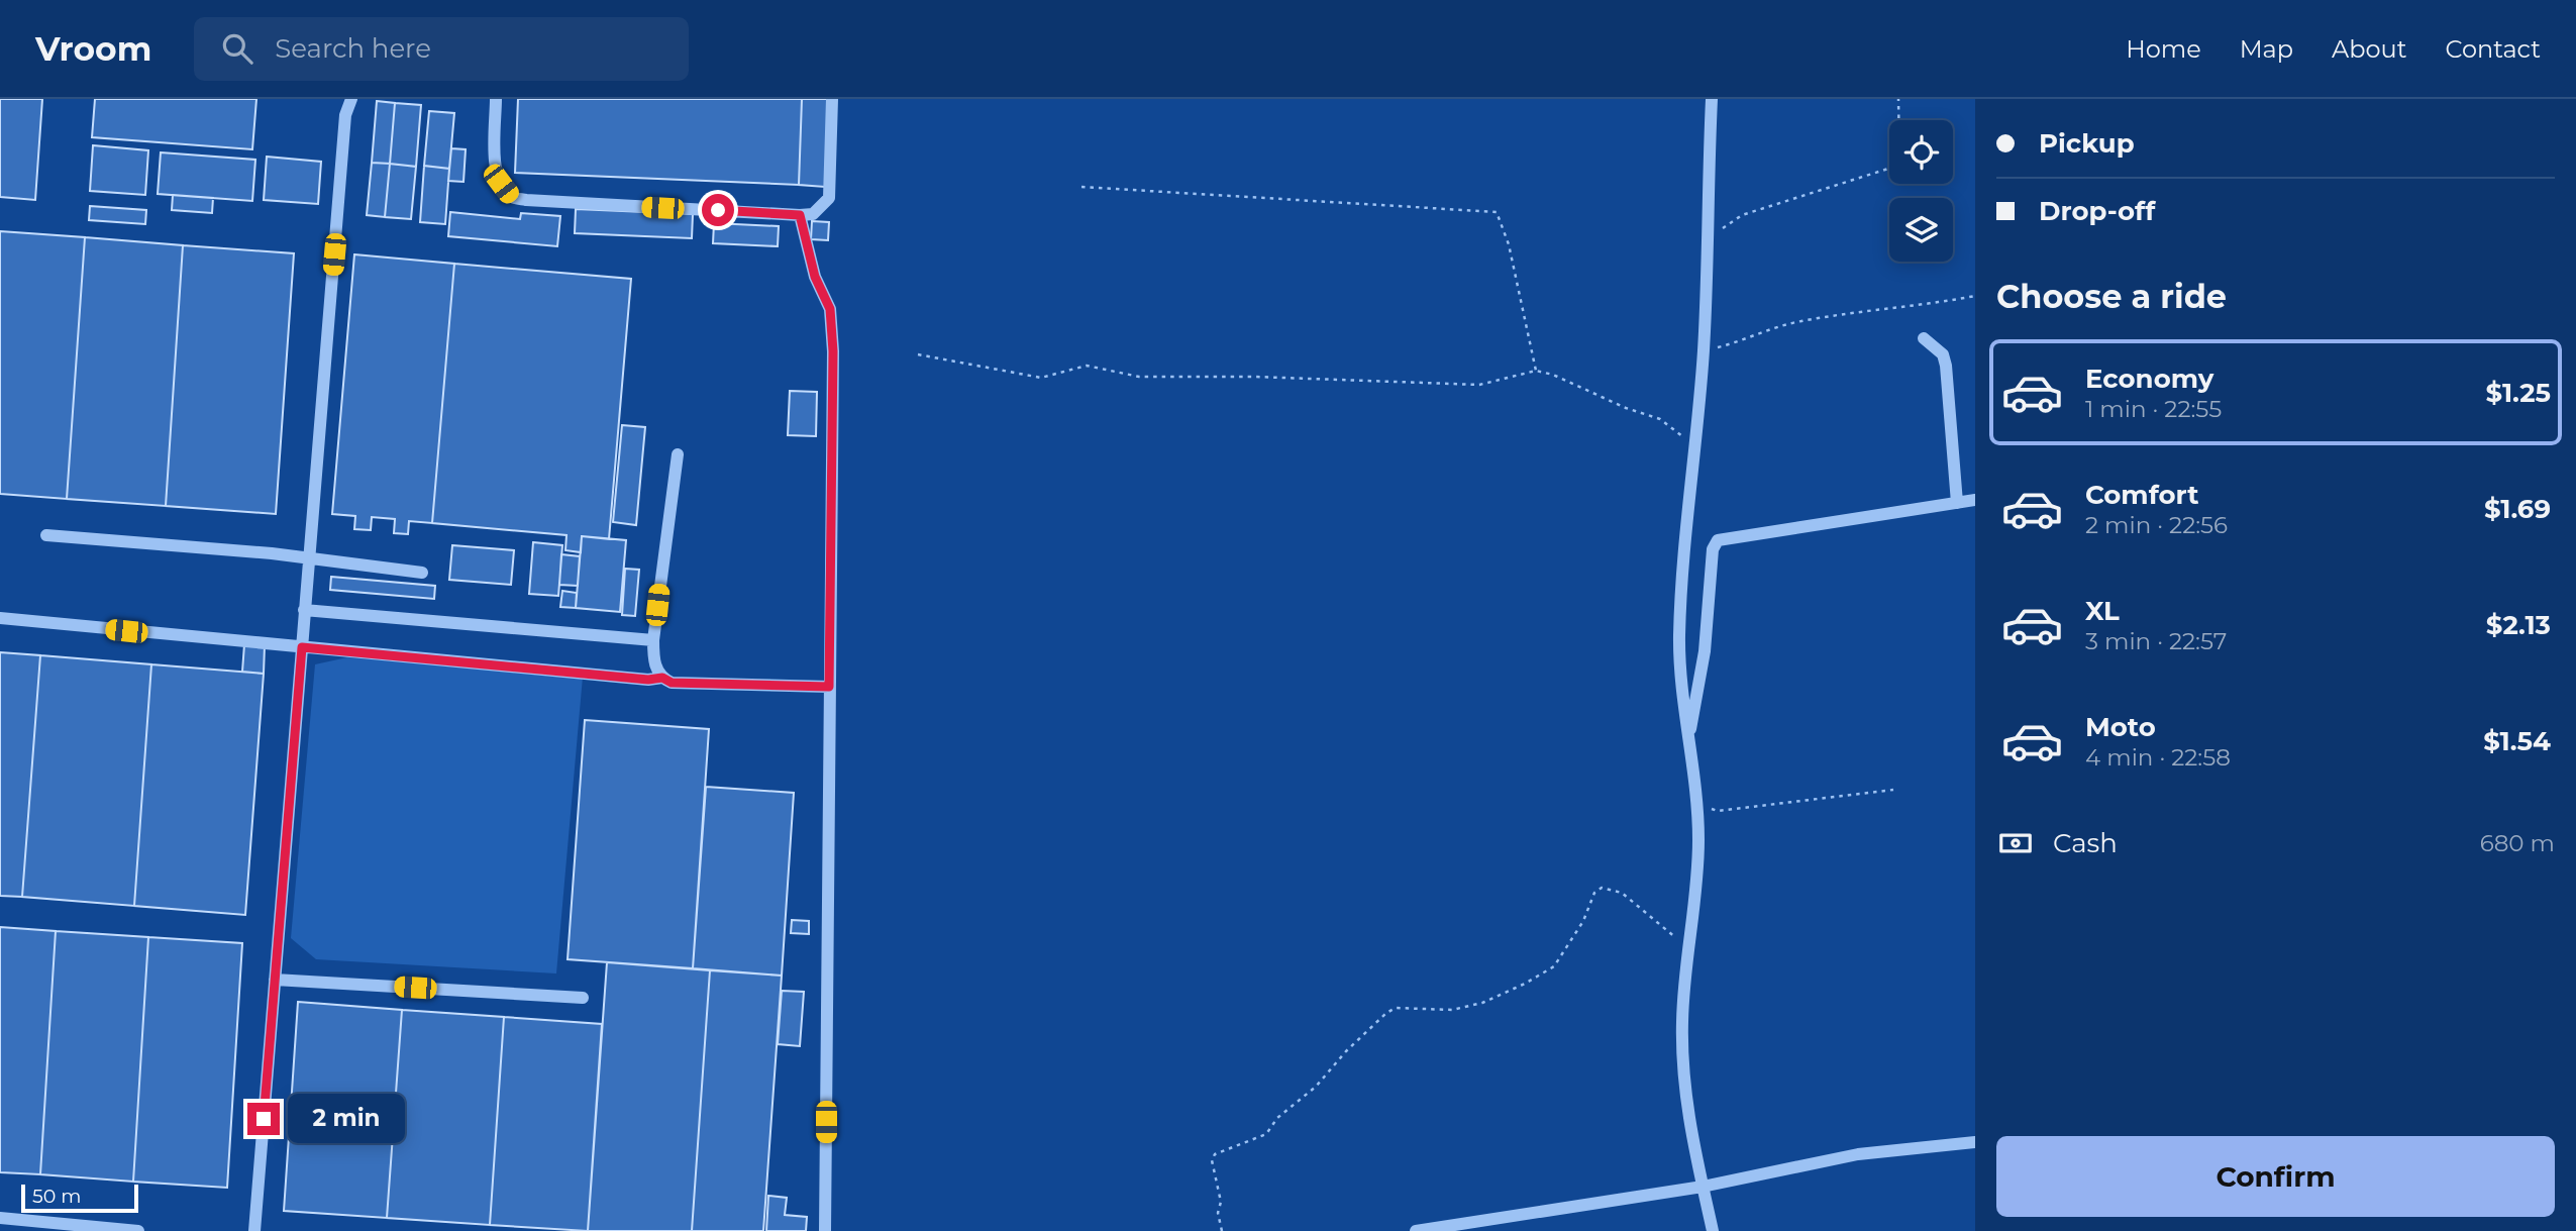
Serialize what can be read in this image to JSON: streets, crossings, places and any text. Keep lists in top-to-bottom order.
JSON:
{
  "scale_bar": "50 m",
  "page": {
    "header": "Vroom",
    "search": "Search here",
    "nav": [
      "Home",
      "Map",
      "About",
      "Contact"
    ],
    "banner": ["Pickup", "Drop-off"],
    "heading": "Choose a ride",
    "list": [
      {
        "name": "Economy",
        "note": "1 min · 22:55",
        "value": "$1.25"
      },
      {
        "name": "Comfort",
        "note": "2 min · 22:56",
        "value": "$1.69"
      },
      {
        "name": "XL",
        "note": "3 min · 22:57",
        "value": "$2.13"
      },
      {
        "name": "Moto",
        "note": "4 min · 22:58",
        "value": "$1.54"
      }
    ],
    "pay": ["Cash", "680 m"],
    "bubble": "2 min",
    "buttons": "Confirm",
    "scale": "50 m"
  }
}
